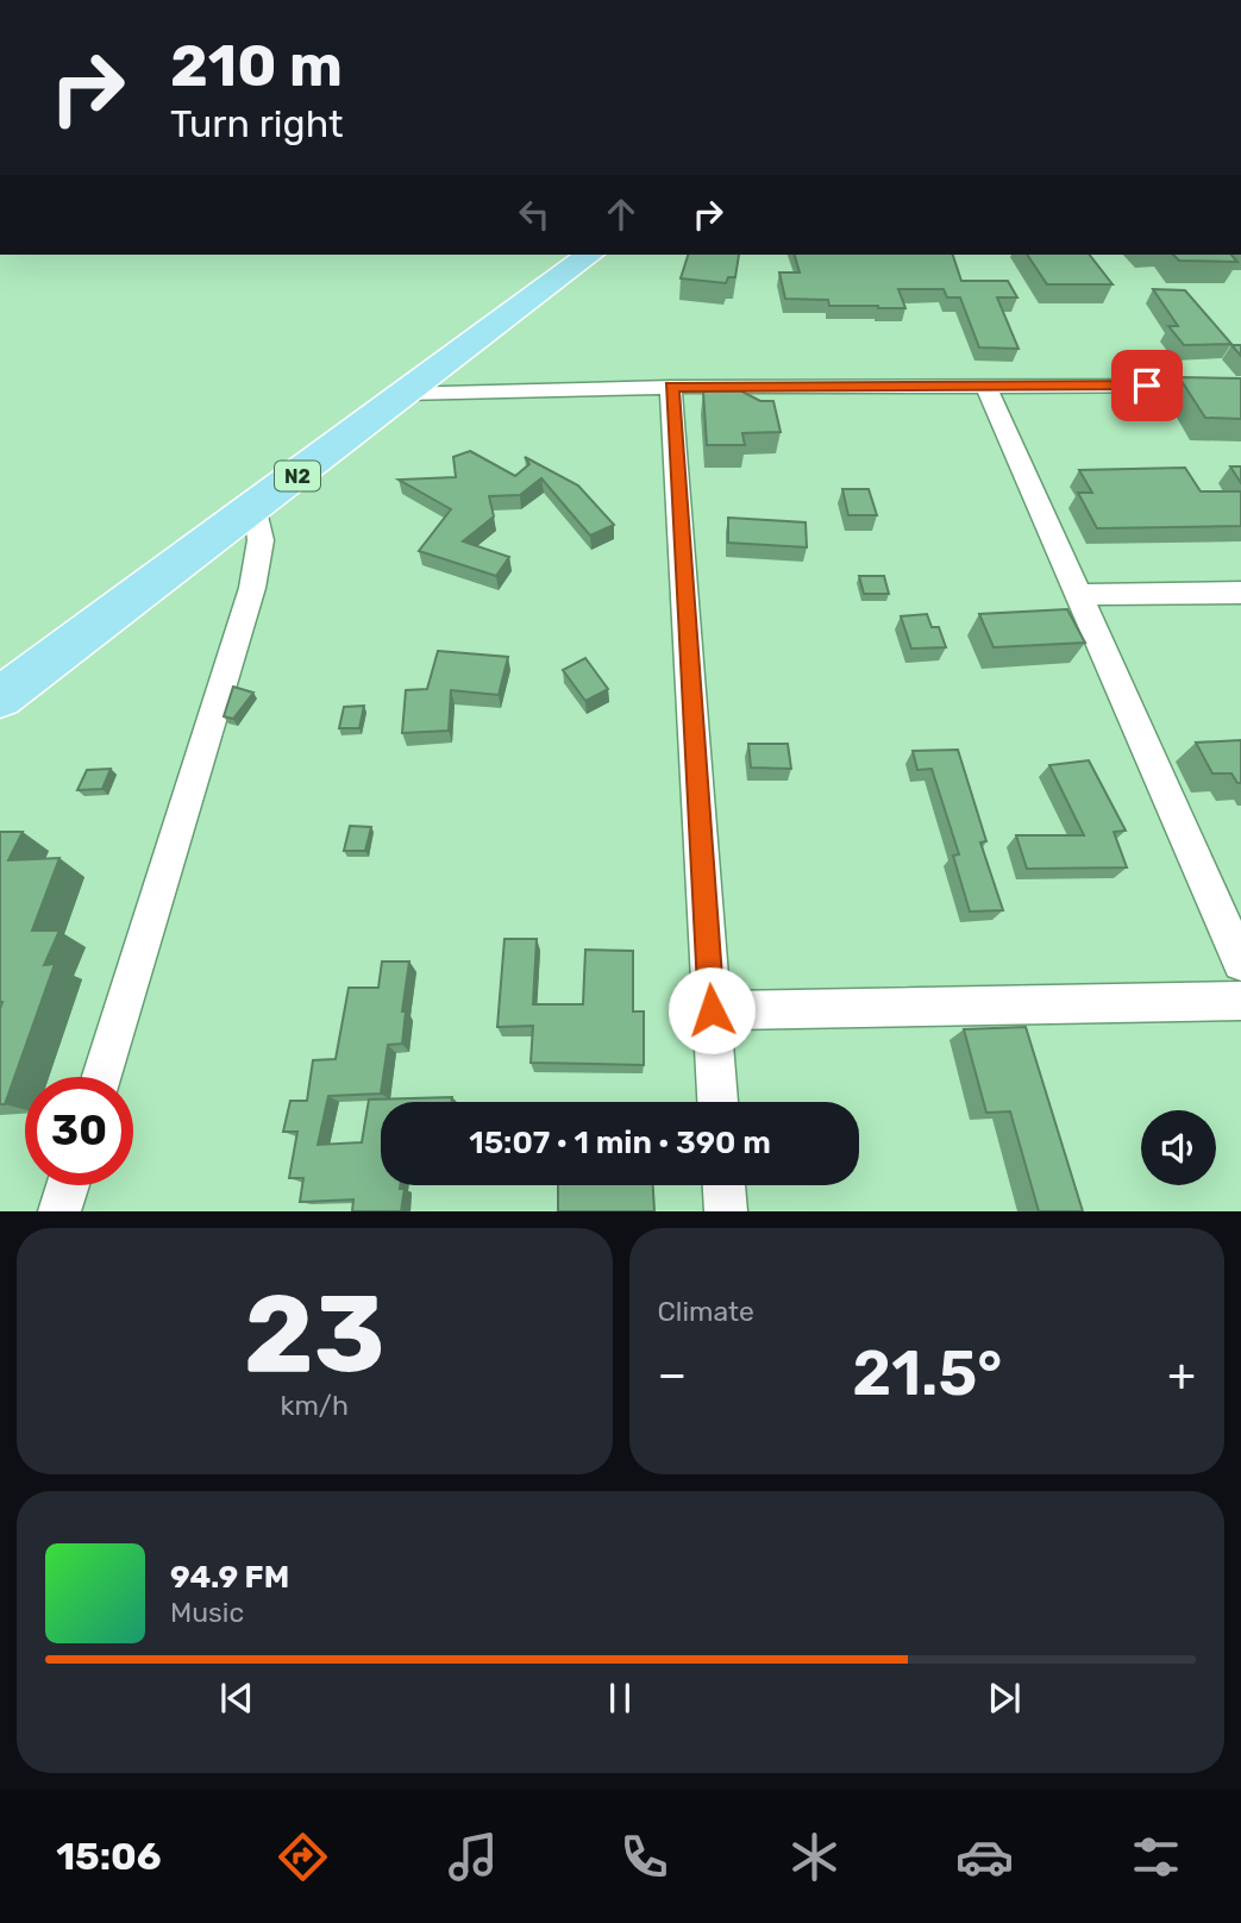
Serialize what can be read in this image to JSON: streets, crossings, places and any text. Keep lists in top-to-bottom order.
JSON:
{
  "streets": {
    "main road": ["N2"]
  },
  "page": {
    "turn": ["210 m", "Turn right"],
    "limit": "30",
    "trip": "15:07 · 1 min · 390 m",
    "tile": [
      ["23", "km/h"],
      "Climate"
    ],
    "heat": ["−", "21.5°", "+"],
    "song": ["94.9 FM", "Music"],
    "tabs": "15:06"
  }
}
